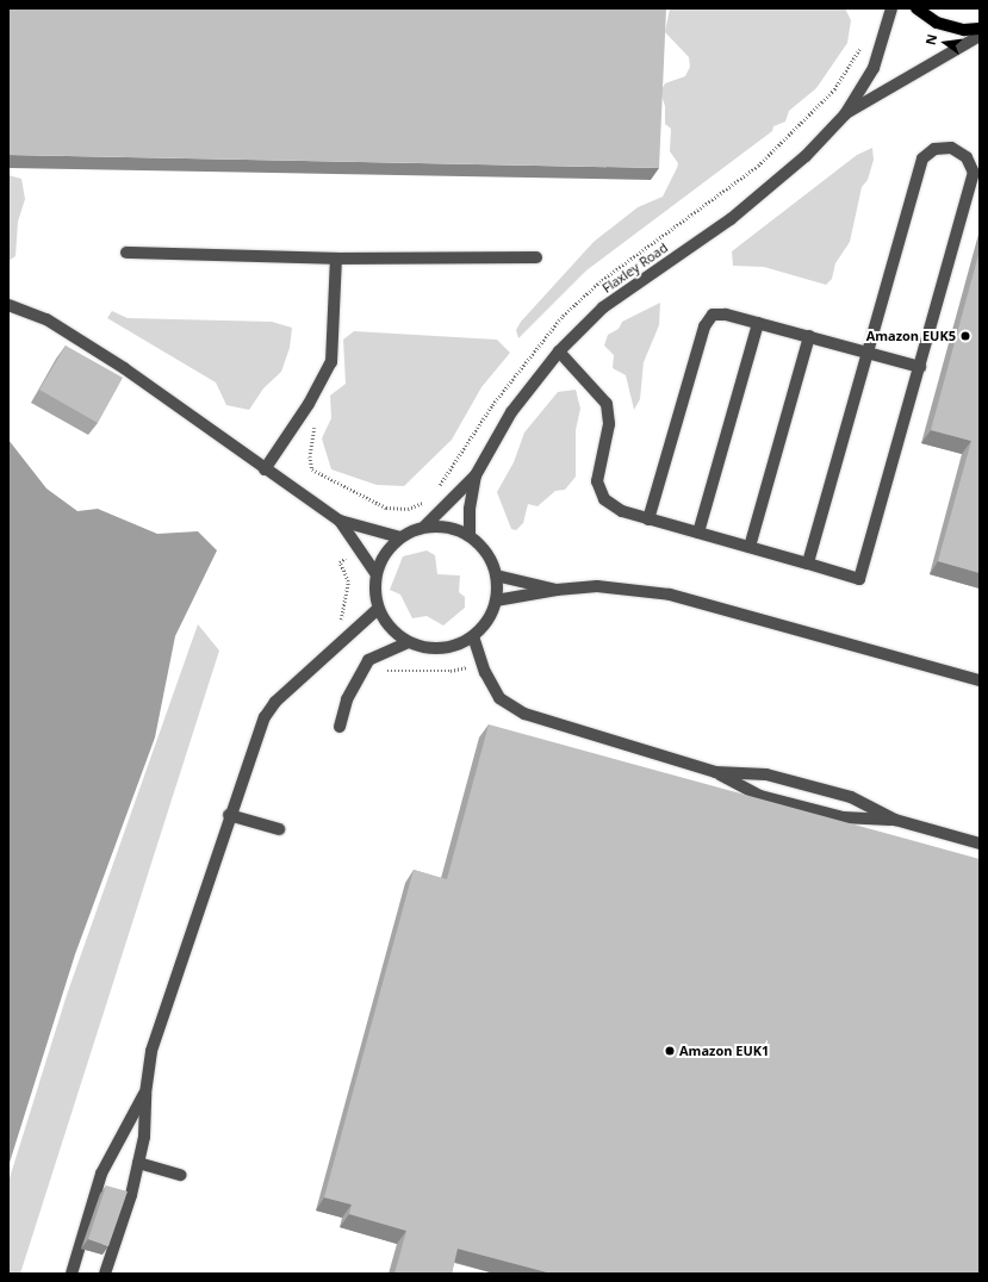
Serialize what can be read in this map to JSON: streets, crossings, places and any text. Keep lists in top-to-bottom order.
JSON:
{
  "streets": {
    "street": ["Flaxley Road"]
  },
  "places": ["Amazon EUK5", "Amazon EUK1"],
  "north": "left"
}
